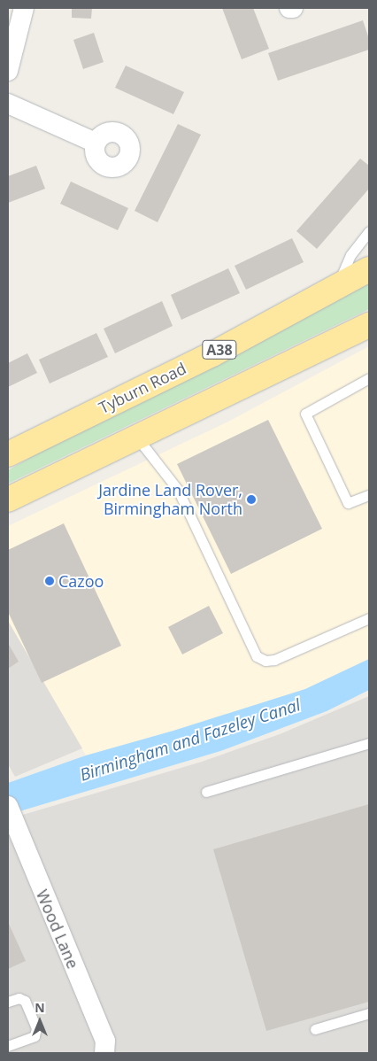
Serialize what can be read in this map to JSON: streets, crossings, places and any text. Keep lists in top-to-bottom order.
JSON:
{
  "streets": {
    "highway": ["A38", "Tyburn Road"],
    "street": ["Wood Lane"]
  },
  "water": ["Birmingham and Fazeley Canal"],
  "places": ["Jardine Land Rover, Birmingham North", "Cazoo"],
  "north": "top"
}
